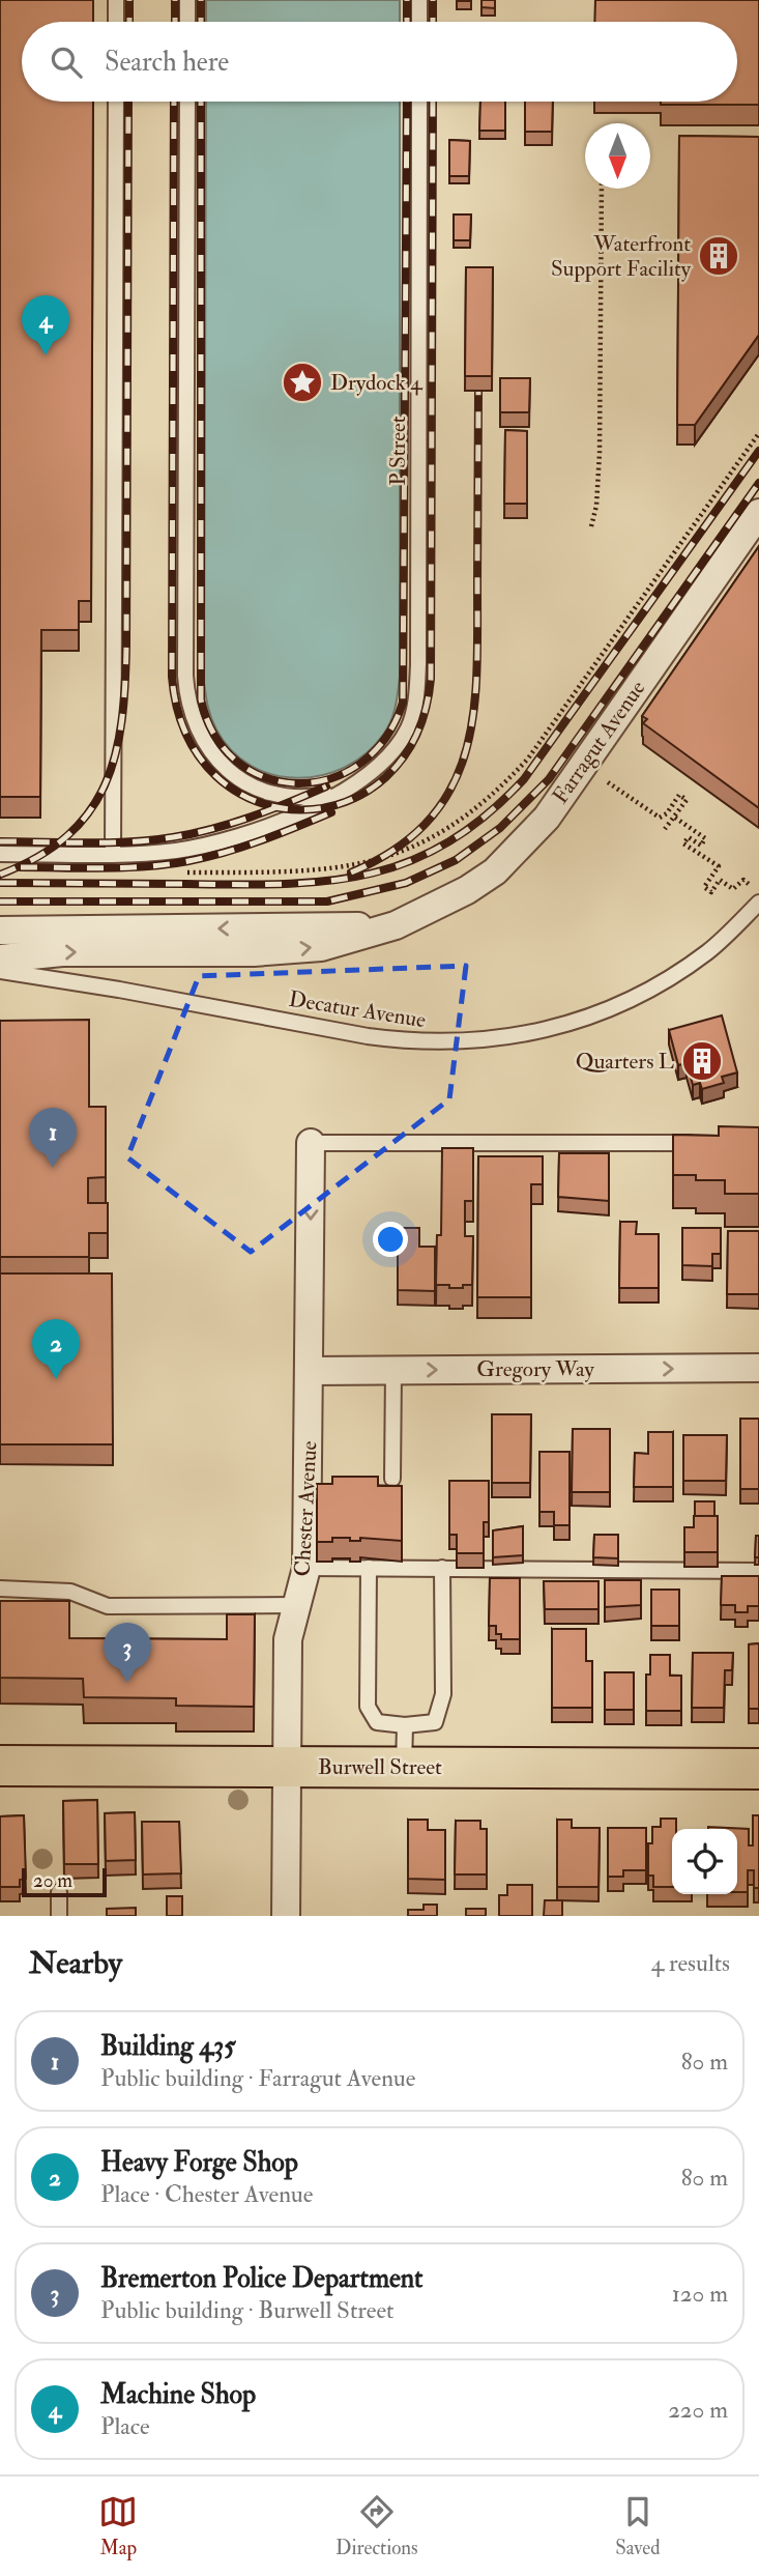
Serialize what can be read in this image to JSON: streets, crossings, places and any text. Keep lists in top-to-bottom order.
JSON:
{
  "streets": {
    "highway": ["Burwell Street"],
    "street": ["Farragut Avenue", "Gregory Way", "Chester Avenue"],
    "lane": ["P Street", "Decatur Avenue"]
  },
  "crossings": [
    ["Gregory Way", "Chester Avenue"],
    ["Chester Avenue", "Burwell Street"]
  ],
  "one_way": ["Gregory Way"],
  "places": {
    "building": ["Waterfront Support Facility", "Quarters L"],
    "place": ["Drydock 4"]
  },
  "scale_bar": "20 m",
  "north": "bottom",
  "page": {
    "search": "Search here",
    "pins": [
      "4",
      "1",
      "2",
      "3"
    ],
    "scale": "20 m",
    "heading": ["Nearby", "4 results"],
    "list": [
      {
        "mark": "1",
        "name": "Building 435",
        "note": "Public building · Farragut Avenue",
        "value": "80 m"
      },
      {
        "mark": "2",
        "name": "Heavy Forge Shop",
        "note": "Place · Chester Avenue",
        "value": "80 m"
      },
      {
        "mark": "3",
        "name": "Bremerton Police Department",
        "note": "Public building · Burwell Street",
        "value": "120 m"
      },
      {
        "mark": "4",
        "name": "Machine Shop",
        "note": "Place",
        "value": "220 m"
      }
    ],
    "nav": ["Map", "Directions", "Saved"]
  }
}
